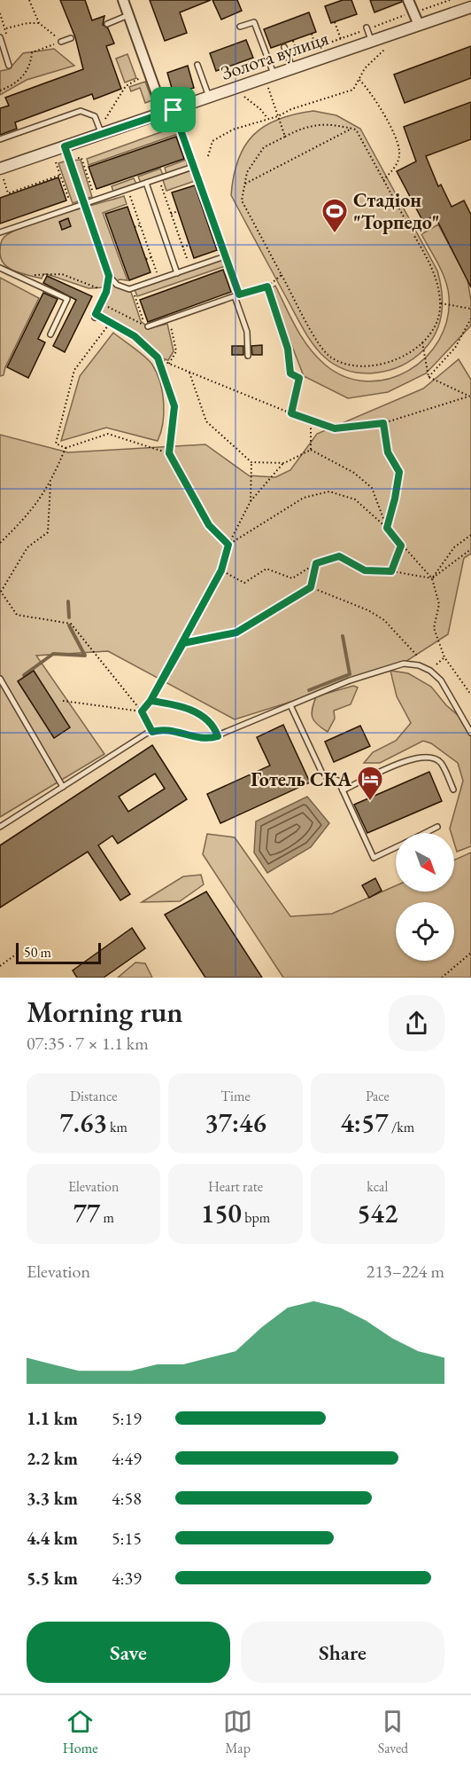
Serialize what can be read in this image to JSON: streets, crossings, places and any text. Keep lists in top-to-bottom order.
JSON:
{
  "streets": {
    "street": ["Золота вулиця"]
  },
  "places": {
    "sports": ["Стадіон \"Торпедо\""],
    "hotel": ["Готель СКА"]
  },
  "scale_bar": "50 m",
  "north": "bottom right",
  "page": {
    "scale": "50 m",
    "heading": ["Morning run", "07:35 · 7 × 1.1 km"],
    "stats": [
      ["Distance", "7.63 km"],
      ["Time", "37:46"],
      ["Pace", "4:57 /km"],
      ["Elevation", "77 m"],
      ["Heart rate", "150 bpm"],
      ["kcal", "542"]
    ],
    "chart": ["Elevation", "213–224 m"],
    "list": [
      {
        "name": "1.1 km",
        "note": "5:19"
      },
      {
        "name": "2.2 km",
        "note": "4:49"
      },
      {
        "name": "3.3 km",
        "note": "4:58"
      },
      {
        "name": "4.4 km",
        "note": "5:15"
      },
      {
        "name": "5.5 km",
        "note": "4:39"
      }
    ],
    "buttons": ["Save", "Share"],
    "tabs": ["Home", "Map", "Saved"]
  }
}
